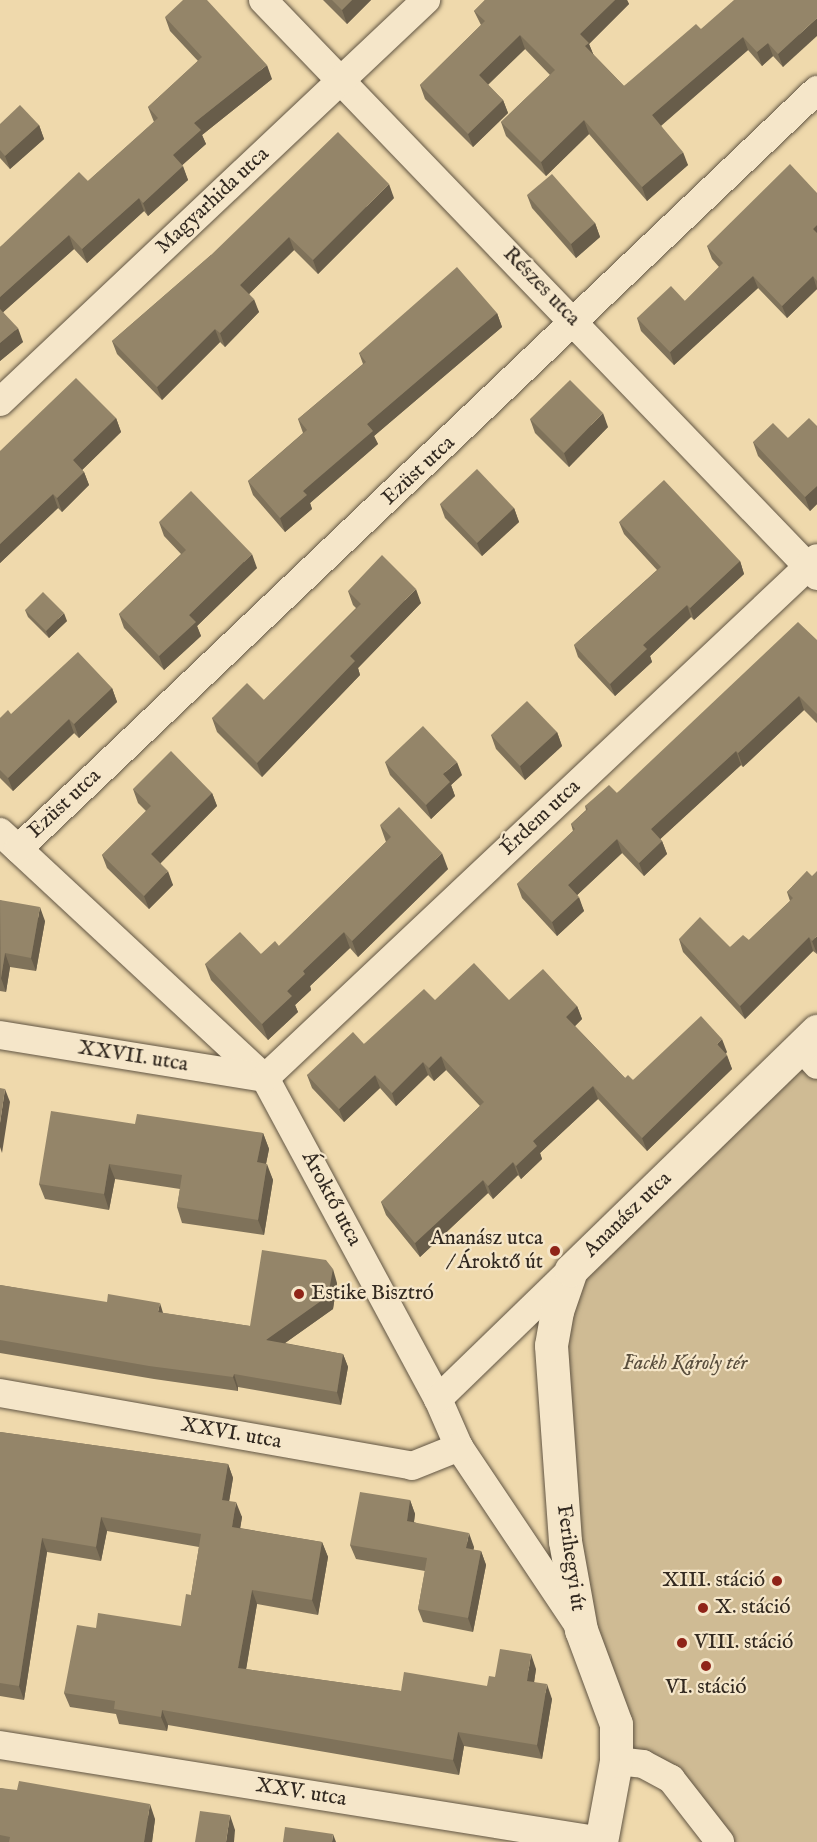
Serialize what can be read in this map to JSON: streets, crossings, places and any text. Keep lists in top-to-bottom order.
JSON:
{
  "streets": {
    "street": [
      "Magyarhida utca",
      "Részes utca",
      "Ezüst utca",
      "Érdem utca",
      "XXVII. utca",
      "Ároktő utca",
      "Ananász utca",
      "XXVI. utca",
      "Ferihegyi út",
      "XXV. utca"
    ]
  },
  "crossings": [
    ["Magyarhida utca", "Részes utca"],
    ["Részes utca", "Ezüst utca"],
    ["Részes utca", "Érdem utca"],
    ["Ezüst utca", "Ároktő utca"],
    ["Érdem utca", "XXVII. utca"],
    ["Érdem utca", "Ároktő utca"],
    ["XXVII. utca", "Ároktő utca"],
    ["Ároktő utca", "Ananász utca"],
    ["Ároktő utca", "XXVI. utca"],
    ["Ároktő utca", "Ferihegyi út"],
    ["Ananász utca", "Ferihegyi út"],
    ["Ferihegyi út", "XXV. utca"]
  ],
  "parks": ["Fackh Károly tér"],
  "places": [
    "Ananász utca / Ároktő út",
    "Estike Bisztró",
    "XIII. stáció",
    "X. stáció",
    "VIII. stáció",
    "VI. stáció"
  ]
}
